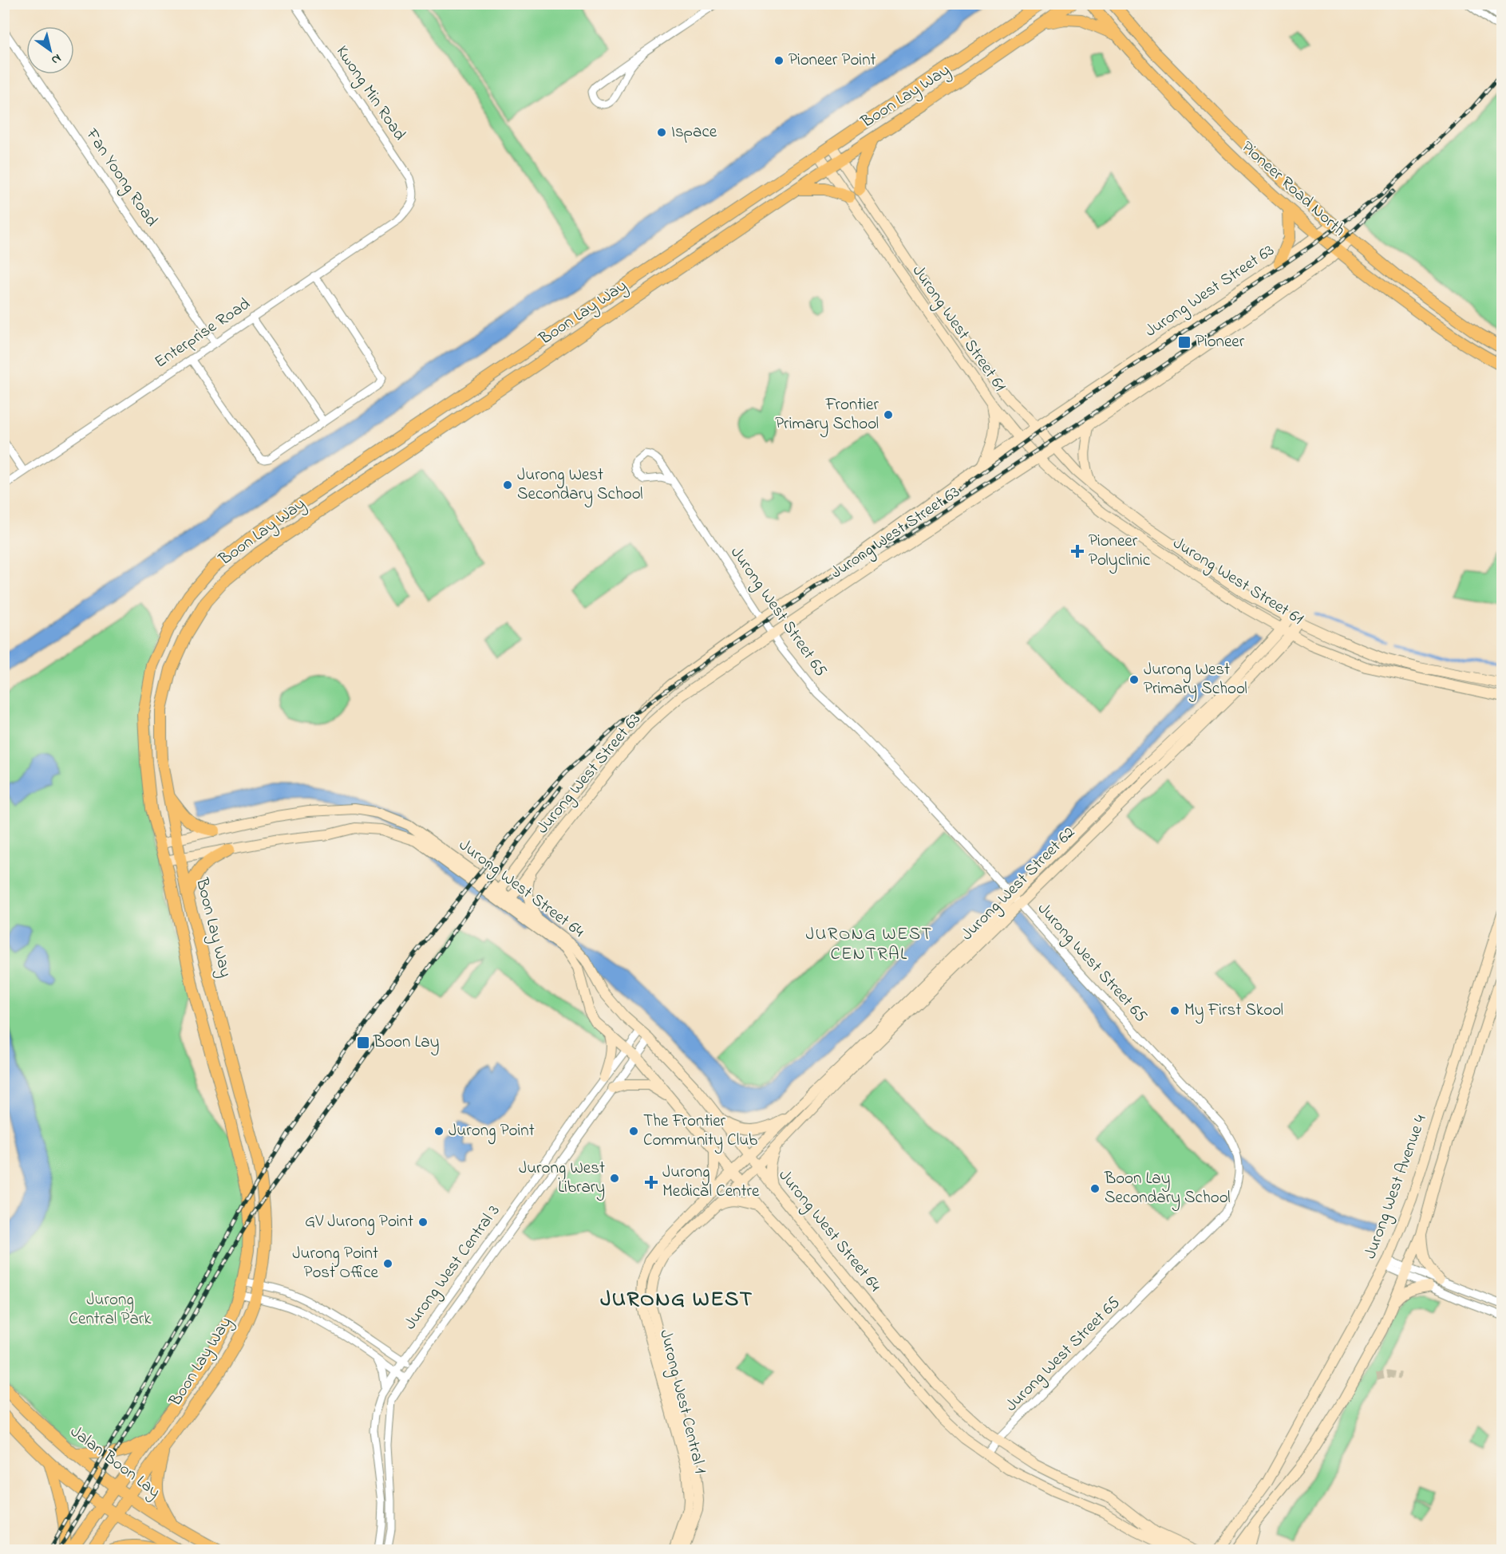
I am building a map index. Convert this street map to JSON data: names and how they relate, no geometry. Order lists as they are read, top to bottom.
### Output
{
  "streets": {
    "main road": ["Boon Lay Way", "Pioneer Road North", "Jalan Boon Lay"],
    "street": [
      "Kwong Min Road",
      "Fan Yoong Road",
      "Jurong West Street 63",
      "Jurong West Street 61",
      "Enterprise Road",
      "Jurong West Street 65",
      "Jurong West Street 62",
      "Jurong West Street 64",
      "Jurong West Avenue 4",
      "Jurong West Central 3",
      "Jurong West Central 1"
    ]
  },
  "crossings": [
    ["Kwong Min Road", "Enterprise Road"],
    ["Boon Lay Way", "Jurong West Street 61"],
    ["Boon Lay Way", "Jurong West Street 64"],
    ["Boon Lay Way", "Jalan Boon Lay"],
    ["Fan Yoong Road", "Enterprise Road"],
    ["Pioneer Road North", "Jurong West Street 63"],
    ["Jurong West Street 63", "Jurong West Street 61"],
    ["Jurong West Street 63", "Jurong West Street 65"],
    ["Jurong West Street 63", "Jurong West Street 64"],
    ["Jurong West Street 61", "Jurong West Street 62"],
    ["Jurong West Street 65", "Jurong West Street 62"],
    ["Jurong West Street 65", "Jurong West Street 64"],
    ["Jurong West Street 62", "Jurong West Street 64"],
    ["Jurong West Street 62", "Jurong West Central 1"],
    ["Jurong West Street 64", "Jurong West Central 3"],
    ["Jurong West Street 64", "Jurong West Central 1"]
  ],
  "districts": ["JURONG WEST CENTRAL", "JURONG WEST"],
  "parks": ["Jurong Central Park"],
  "places": {
    "other": [
      "Pioneer Point",
      "Ispace",
      "Frontier Primary School",
      "Jurong West Secondary School",
      "Jurong West Primary School",
      "My First Skool",
      "Jurong Point",
      "The Frontier Community Club",
      "Jurong West Library",
      "Boon Lay Secondary School",
      "GV Jurong Point",
      "Jurong Point Post Office"
    ],
    "transit": ["Pioneer", "Boon Lay"],
    "health": ["Pioneer Polyclinic", "Jurong Medical Centre"]
  },
  "north": "bottom right"
}
